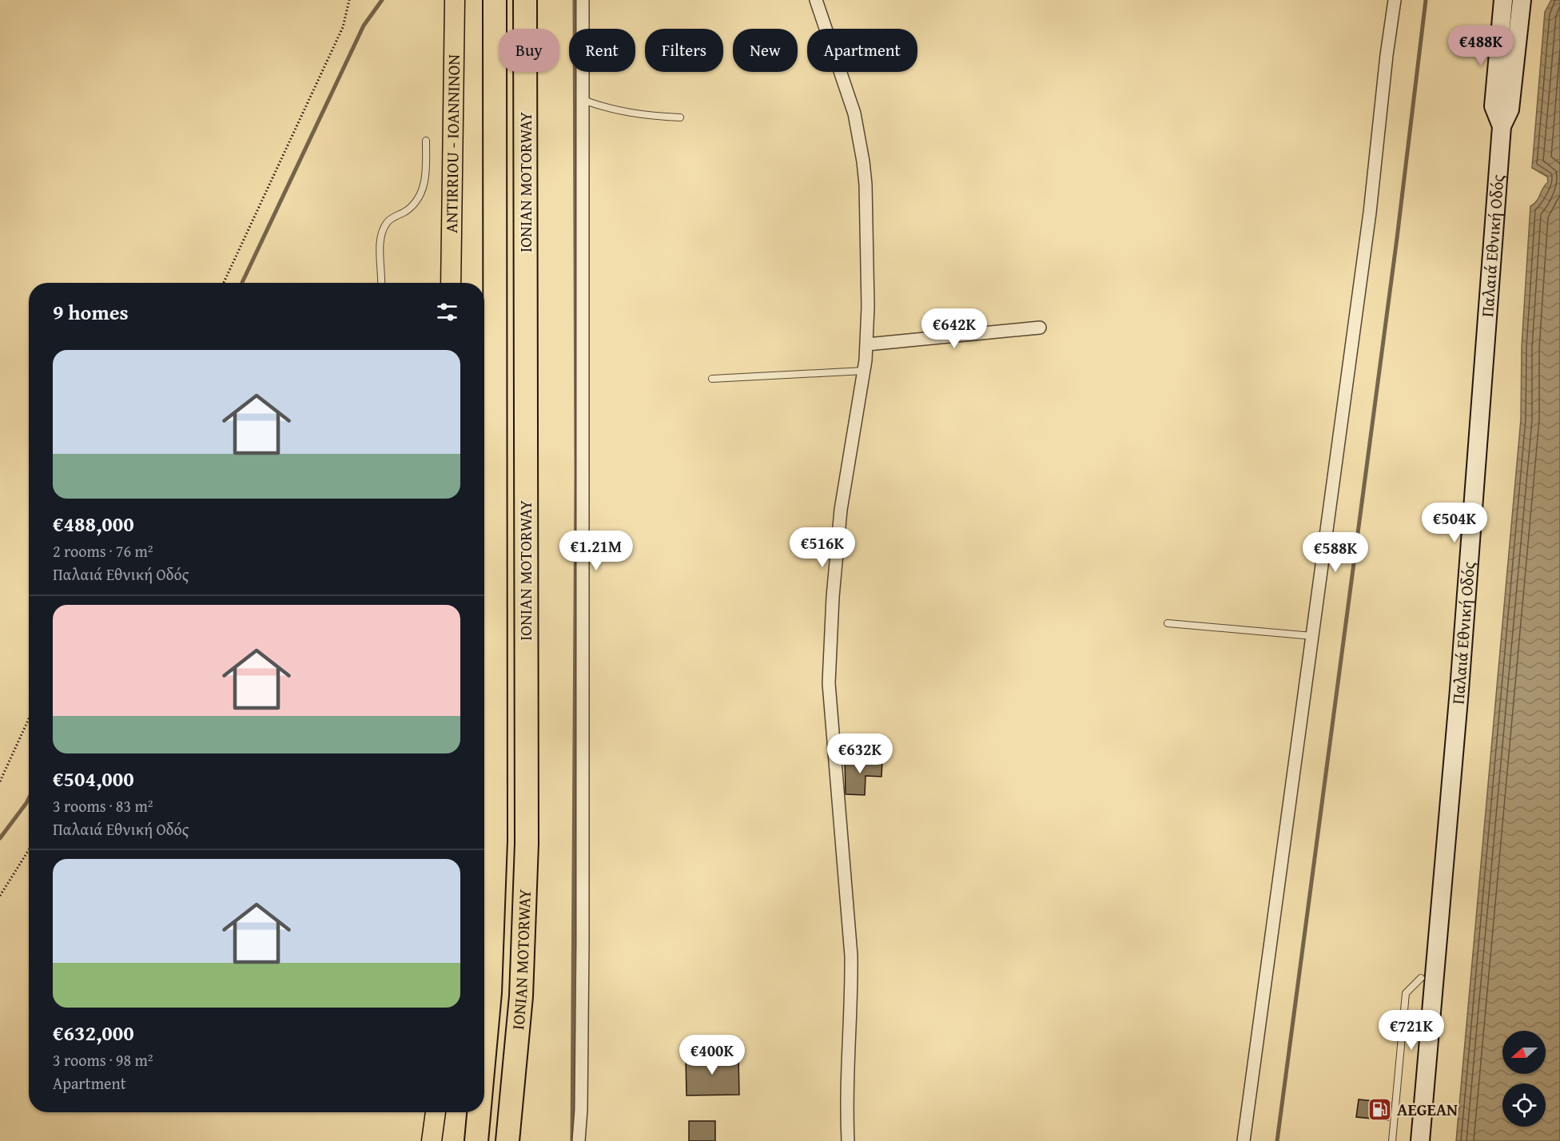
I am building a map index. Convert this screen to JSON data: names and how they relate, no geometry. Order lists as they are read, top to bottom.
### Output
{
  "streets": {
    "highway": ["IONIAN MOTORWAY"],
    "main road": ["ANTIRRIOU - IOANNINON", "Παλαιά Εθνική Οδός"]
  },
  "places": {
    "fuel station": ["AEGEAN"]
  },
  "north": "left",
  "page": {
    "price": [
      "€488K",
      "€642K",
      "€504K",
      "€516K",
      "€1.21M",
      "€588K",
      "€632K",
      "€721K",
      "€400K"
    ],
    "chip": [
      "Buy",
      "Rent",
      "Filters",
      "New",
      "Apartment"
    ],
    "heading": "9 homes",
    "list": [
      {
        "name": "€488,000",
        "note": "2 rooms · 76 m² · Παλαιά Εθνική Οδός"
      },
      {
        "name": "€504,000",
        "note": "3 rooms · 83 m² · Παλαιά Εθνική Οδός"
      },
      {
        "name": "€632,000",
        "note": "3 rooms · 98 m² · Apartment"
      }
    ]
  }
}
